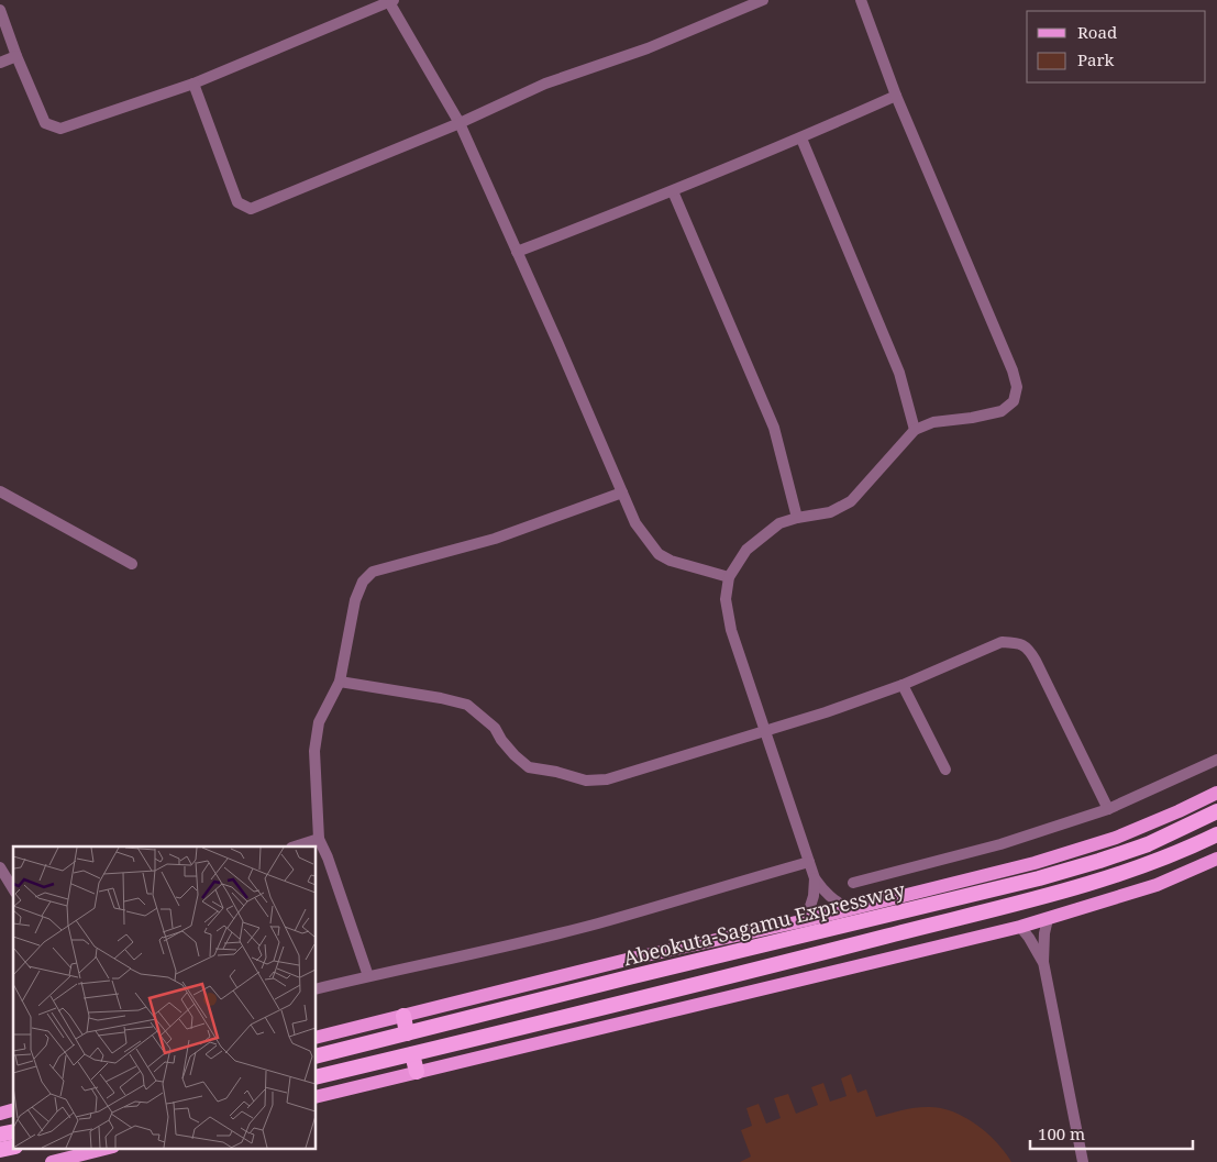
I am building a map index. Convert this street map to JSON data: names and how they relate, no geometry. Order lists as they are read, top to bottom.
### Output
{
  "streets": {
    "highway": ["Abeokuta-Sagamu Expressway"]
  },
  "legend": ["Road", "Park"],
  "scale_bar": "100 m"
}
